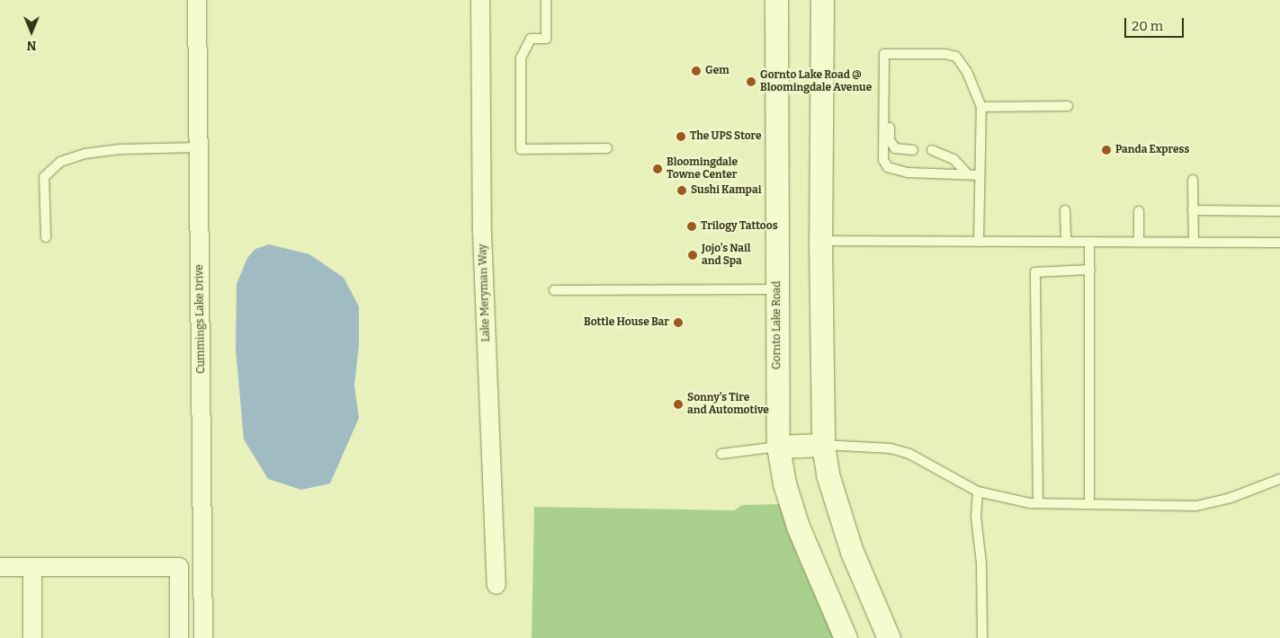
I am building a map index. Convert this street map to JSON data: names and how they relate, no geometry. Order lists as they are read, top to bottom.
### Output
{
  "streets": {
    "street": ["Lake Meryman Way", "Cummings Lake Drive", "Gornto Lake Road"]
  },
  "places": [
    "Gem",
    "Gornto Lake Road @ Bloomingdale Avenue",
    "The UPS Store",
    "Panda Express",
    "Bloomingdale Towne Center",
    "Sushi Kampai",
    "Trilogy Tattoos",
    "Jojo's Nail and Spa",
    "Bottle House Bar",
    "Sonny's Tire and Automotive"
  ],
  "scale_bar": "20 m",
  "north": "bottom"
}
